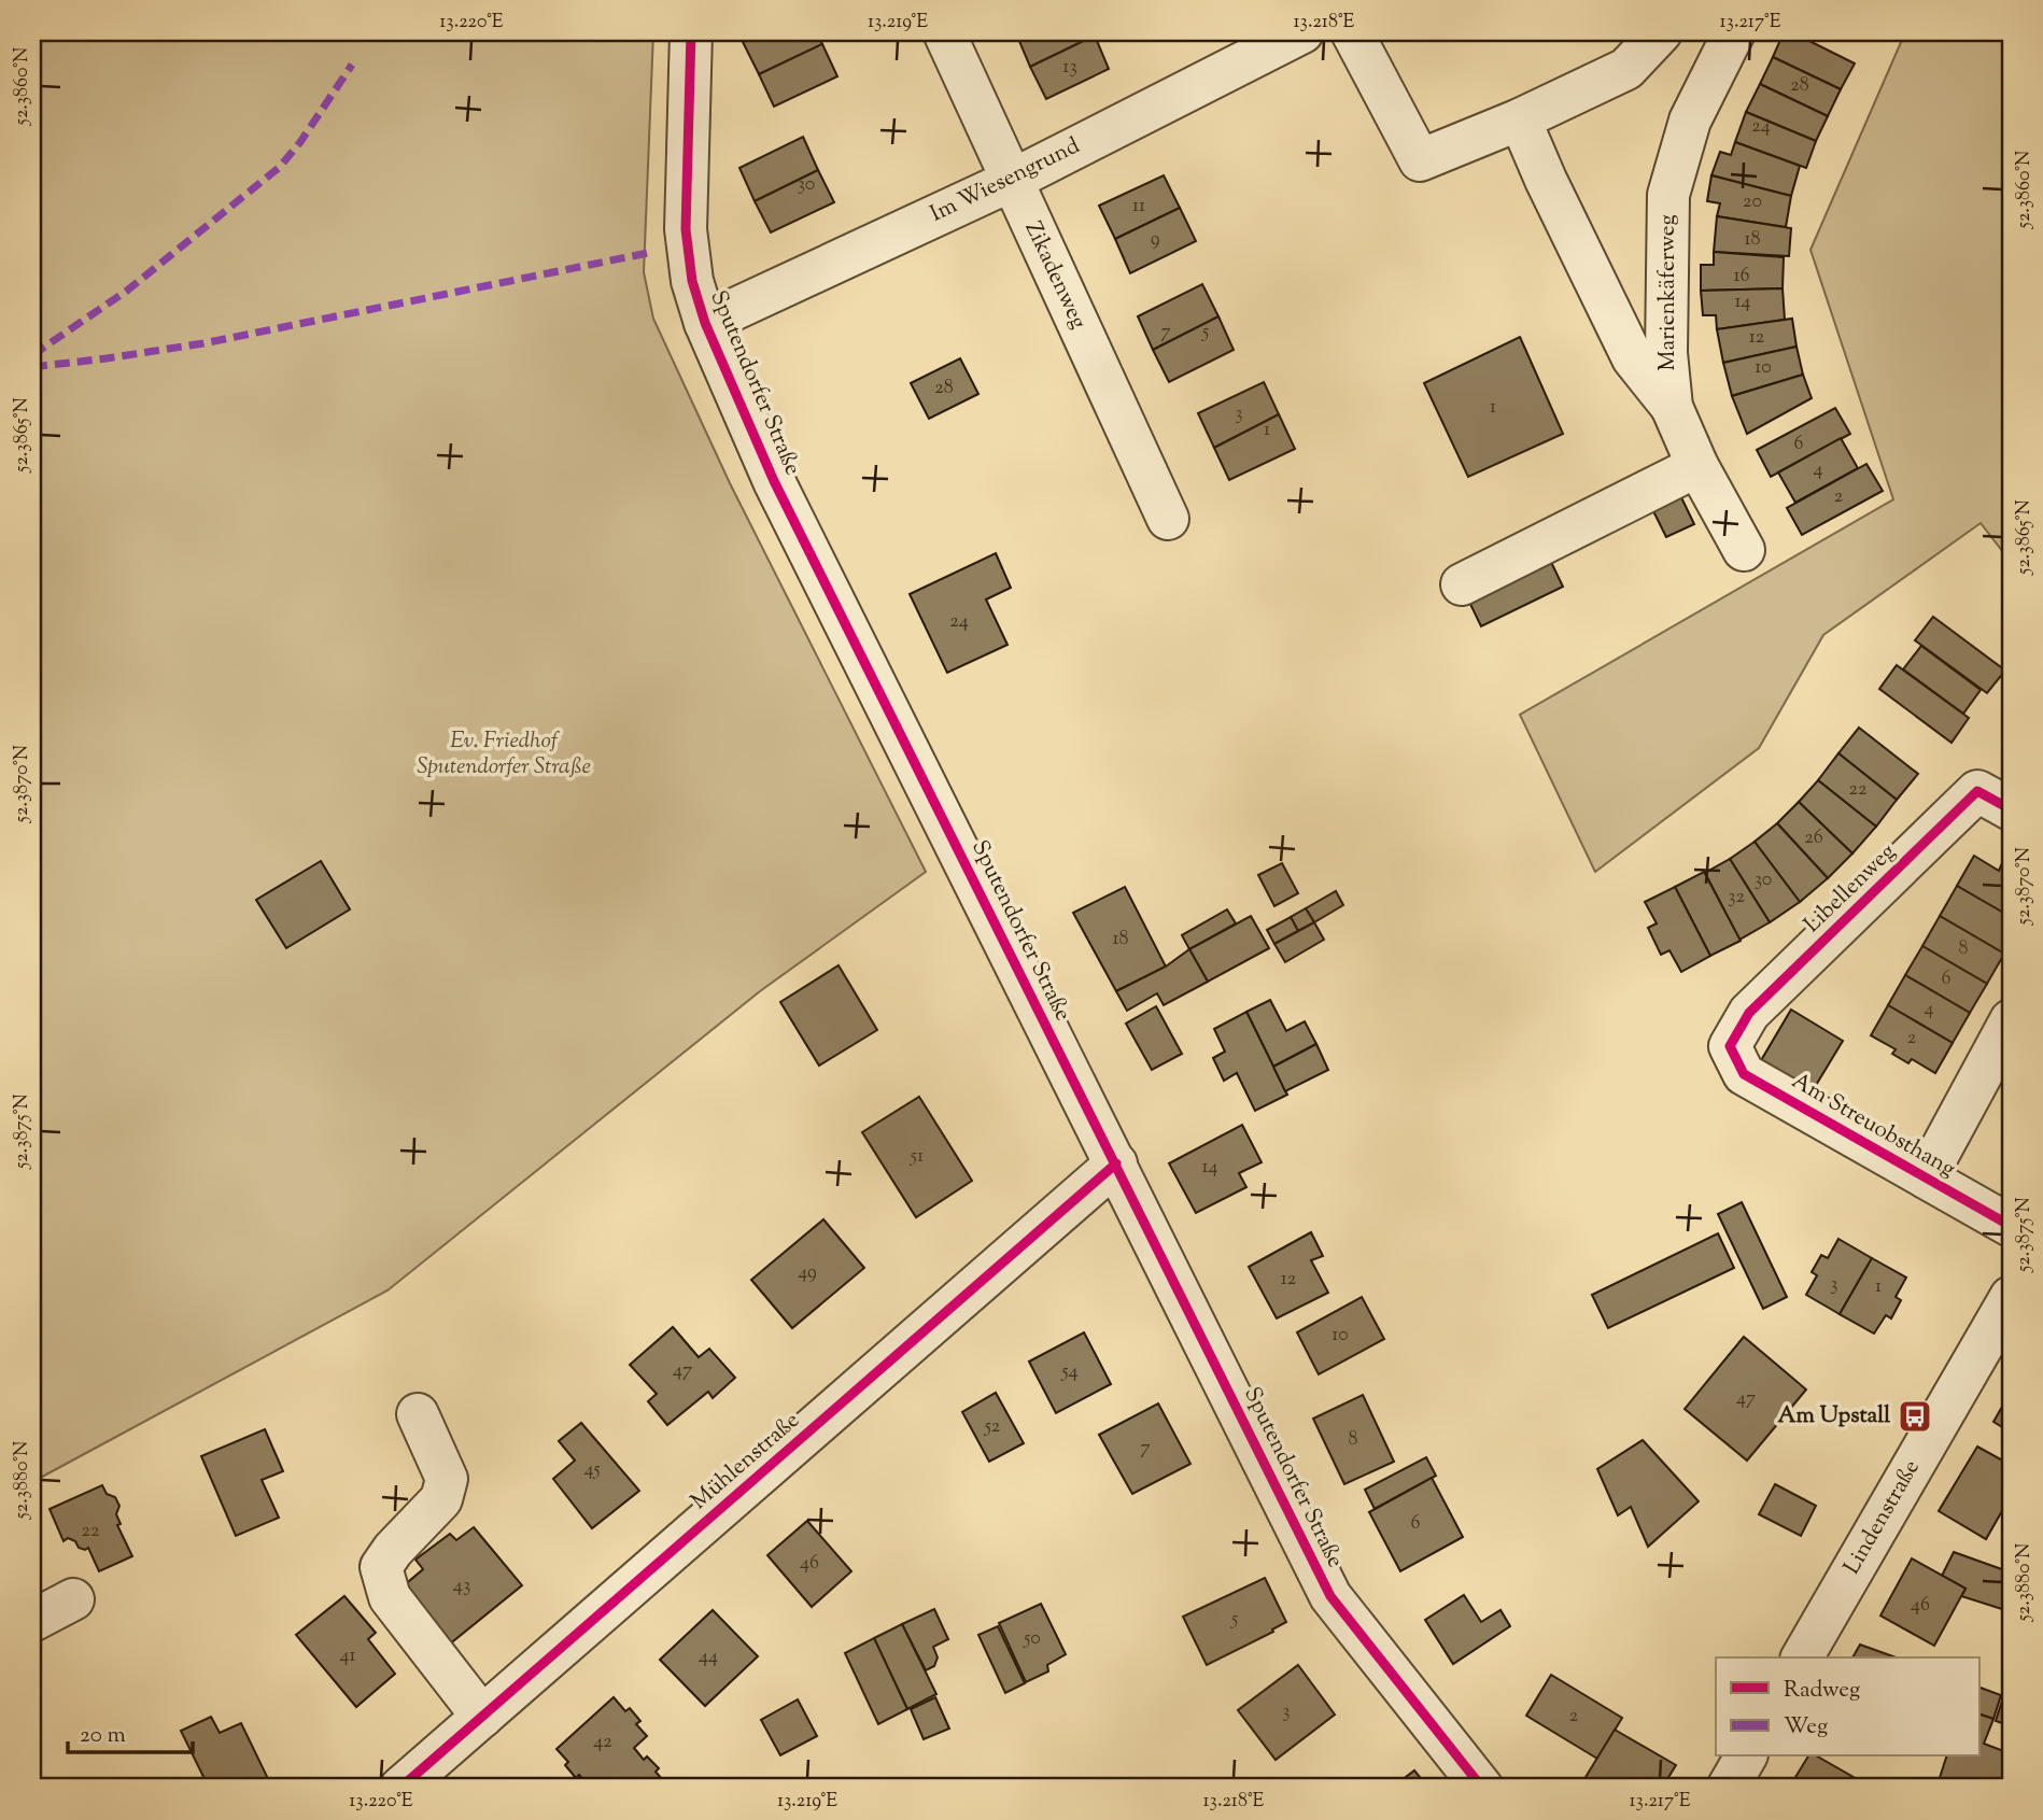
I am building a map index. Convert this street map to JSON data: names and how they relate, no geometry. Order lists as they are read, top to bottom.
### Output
{
  "streets": {
    "street": [
      "Im Wiesengrund",
      "Zikadenweg",
      "Marienkäferweg",
      "Sputendorfer Straße",
      "Libellenweg",
      "Am Streuobsthang",
      "Mühlenstraße",
      "Lindenstraße"
    ]
  },
  "crossings": [
    ["Im Wiesengrund", "Zikadenweg"],
    ["Im Wiesengrund", "Sputendorfer Straße"],
    ["Sputendorfer Straße", "Mühlenstraße"],
    ["Libellenweg", "Am Streuobsthang"]
  ],
  "parks": ["Ev. Friedhof Sputendorfer Straße"],
  "places": {
    "bus stop": ["Am Upstall"]
  },
  "house_numbers": [
    "13",
    "28",
    "24",
    "30",
    "20",
    "11",
    "9",
    "18",
    "16",
    "14",
    "7",
    "5",
    "12",
    "10",
    "28",
    "1",
    "3",
    "1",
    "6",
    "4",
    "2",
    "24",
    "22",
    "26",
    "30",
    "32",
    "18",
    "8",
    "6",
    "4",
    "2",
    "51",
    "14",
    "49",
    "12",
    "3",
    "1",
    "10",
    "47",
    "54",
    "47",
    "52",
    "8",
    "7",
    "45",
    "6",
    "22",
    "46",
    "43",
    "46",
    "5",
    "50",
    "41",
    "44",
    "3",
    "2",
    "42"
  ],
  "legend": ["Radweg", "Weg"],
  "scale_bar": "20 m",
  "coordinates": [
    "13.220°E",
    "13.219°E",
    "13.218°E",
    "13.217°E",
    "52.3860°N",
    "52.3865°N",
    "52.3870°N",
    "52.3875°N",
    "52.3880°N"
  ]
}
